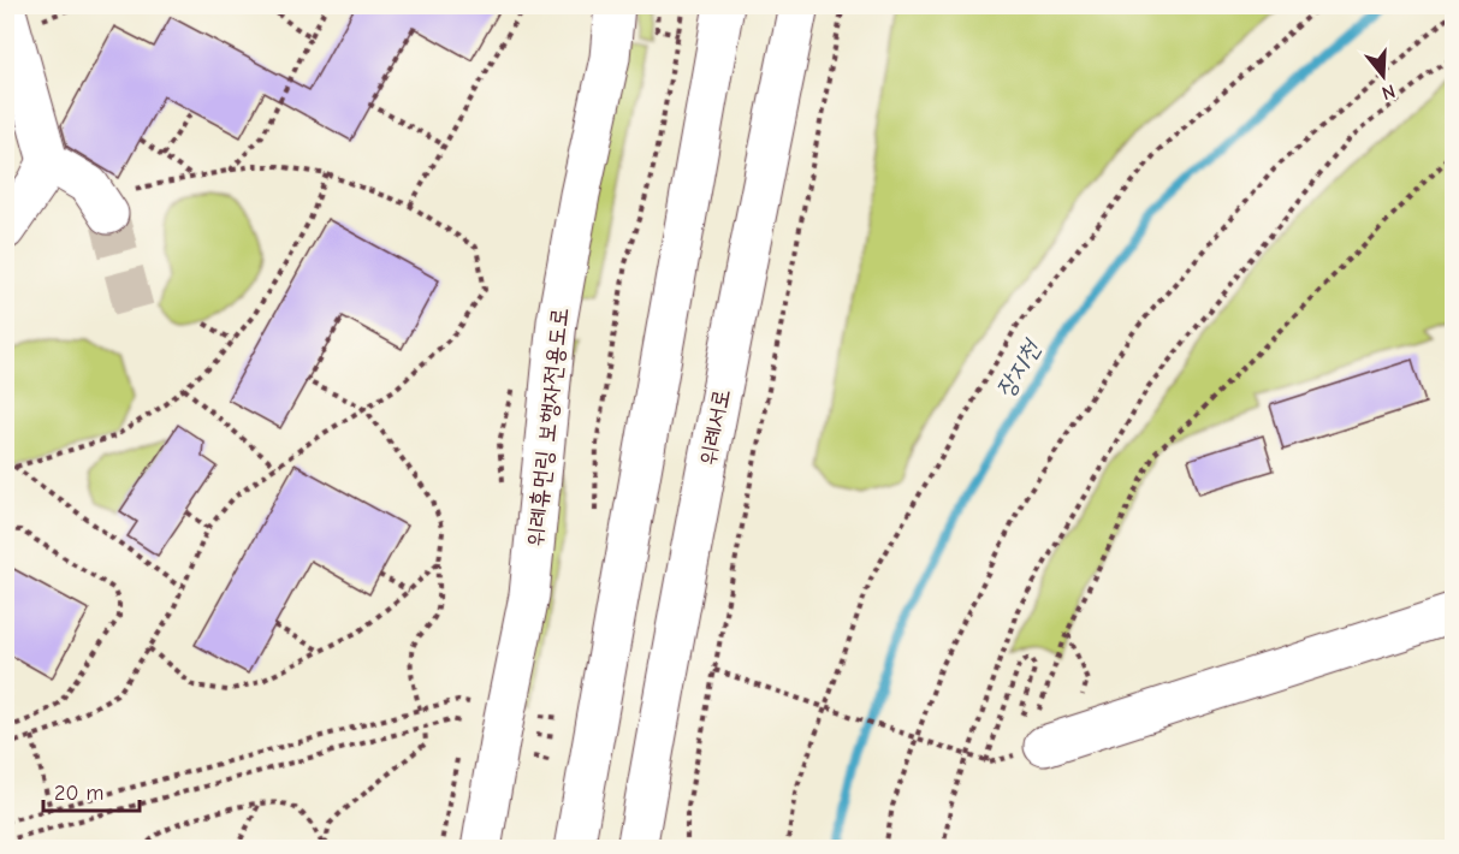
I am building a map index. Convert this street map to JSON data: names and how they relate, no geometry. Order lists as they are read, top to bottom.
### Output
{
  "streets": {
    "main road": ["위례휴먼링 보행자전용도로", "위례서로"]
  },
  "water": ["장지천"],
  "scale_bar": "20 m",
  "north": "bottom"
}
